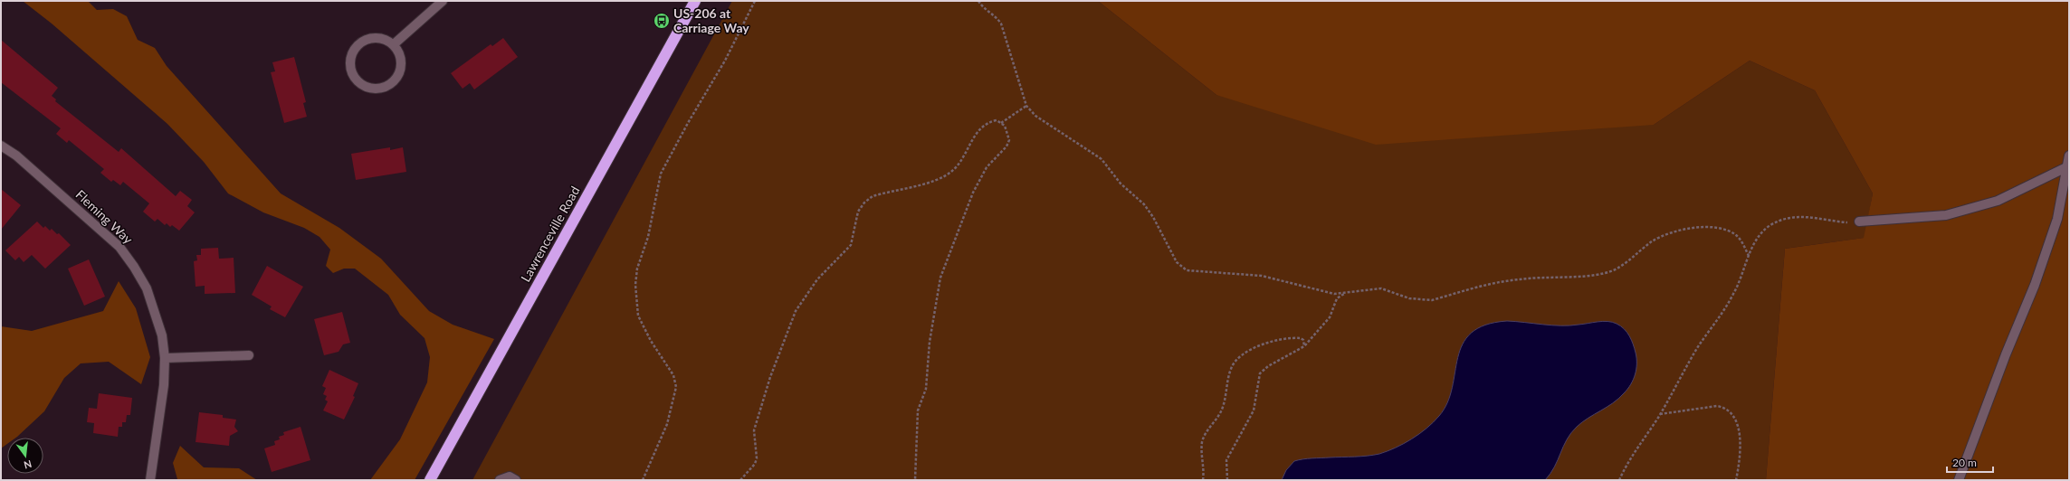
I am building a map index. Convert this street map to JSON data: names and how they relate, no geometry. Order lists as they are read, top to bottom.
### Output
{
  "streets": {
    "highway": ["Lawrenceville Road"],
    "street": ["Fleming Way"]
  },
  "places": {
    "bus stop": ["US-206 at Carriage Way"]
  },
  "scale_bar": "20 m",
  "north": "bottom"
}
